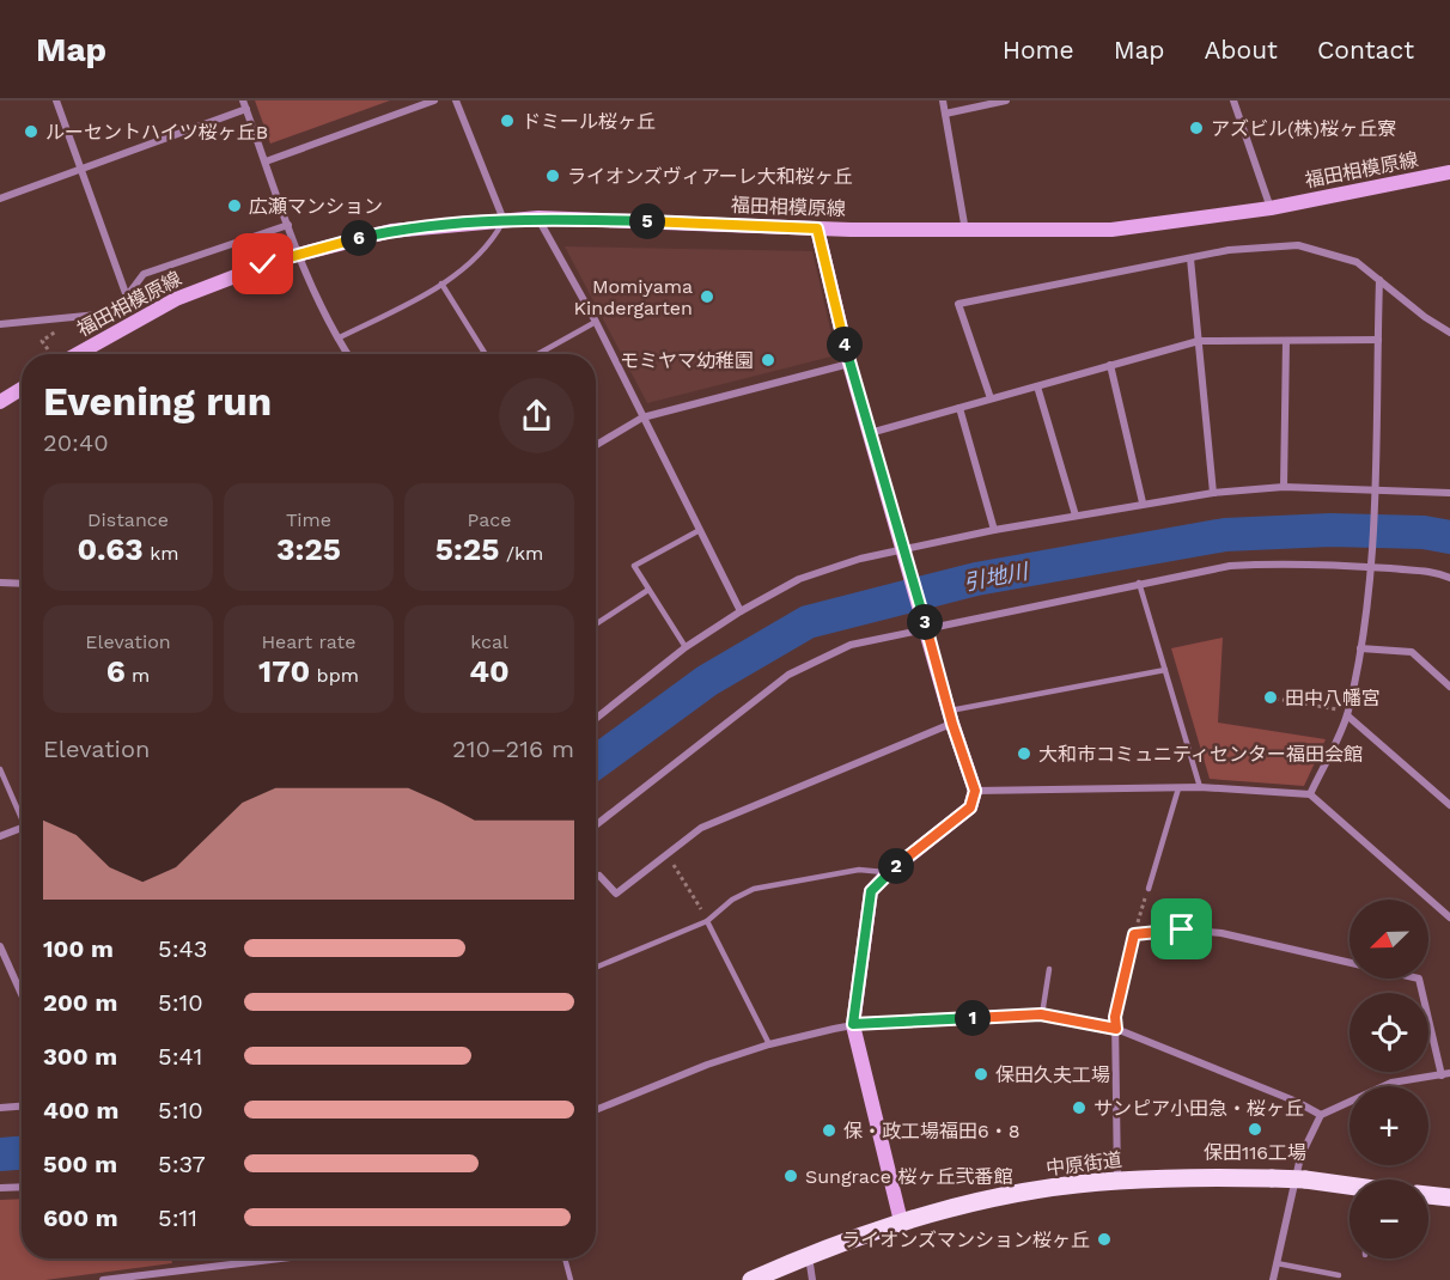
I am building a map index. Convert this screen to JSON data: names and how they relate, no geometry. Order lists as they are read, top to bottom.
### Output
{
  "streets": {
    "main road": ["中原街道"],
    "street": ["福田相模原線"]
  },
  "water": ["引地川"],
  "places": [
    "ドミール桜ヶ丘",
    "アズビル(株)桜ヶ丘寮",
    "ルーセントハイツ桜ヶ丘B",
    "ライオンズヴィアーレ大和桜ヶ丘",
    "広瀬マンション",
    "Momiyama Kindergarten",
    "モミヤマ幼稚園",
    "田中八幡宮",
    "大和市コミュニティセンター福田会館",
    "保田久夫工場",
    "サンピア小田急・桜ヶ丘",
    "保田116工場",
    "保・政工場福田6・8",
    "Sungrace 桜ヶ丘弐番館",
    "ライオンズマンション桜ヶ丘"
  ],
  "north": "bottom left",
  "page": {
    "header": "Map",
    "nav": [
      "Home",
      "Map",
      "About",
      "Contact"
    ],
    "pins": [
      "5",
      "6",
      "4",
      "3",
      "2",
      "1"
    ],
    "heading": ["Evening run", "20:40"],
    "stats": [
      ["Distance", "0.63 km"],
      ["Time", "3:25"],
      ["Pace", "5:25 /km"],
      ["Elevation", "6 m"],
      ["Heart rate", "170 bpm"],
      ["kcal", "40"]
    ],
    "chart": ["Elevation", "210–216 m"],
    "map_buttons": ["+", "−"],
    "list": [
      {
        "name": "100 m",
        "note": "5:43"
      },
      {
        "name": "200 m",
        "note": "5:10"
      },
      {
        "name": "300 m",
        "note": "5:41"
      },
      {
        "name": "400 m",
        "note": "5:10"
      },
      {
        "name": "500 m",
        "note": "5:37"
      },
      {
        "name": "600 m",
        "note": "5:11"
      }
    ]
  }
}
